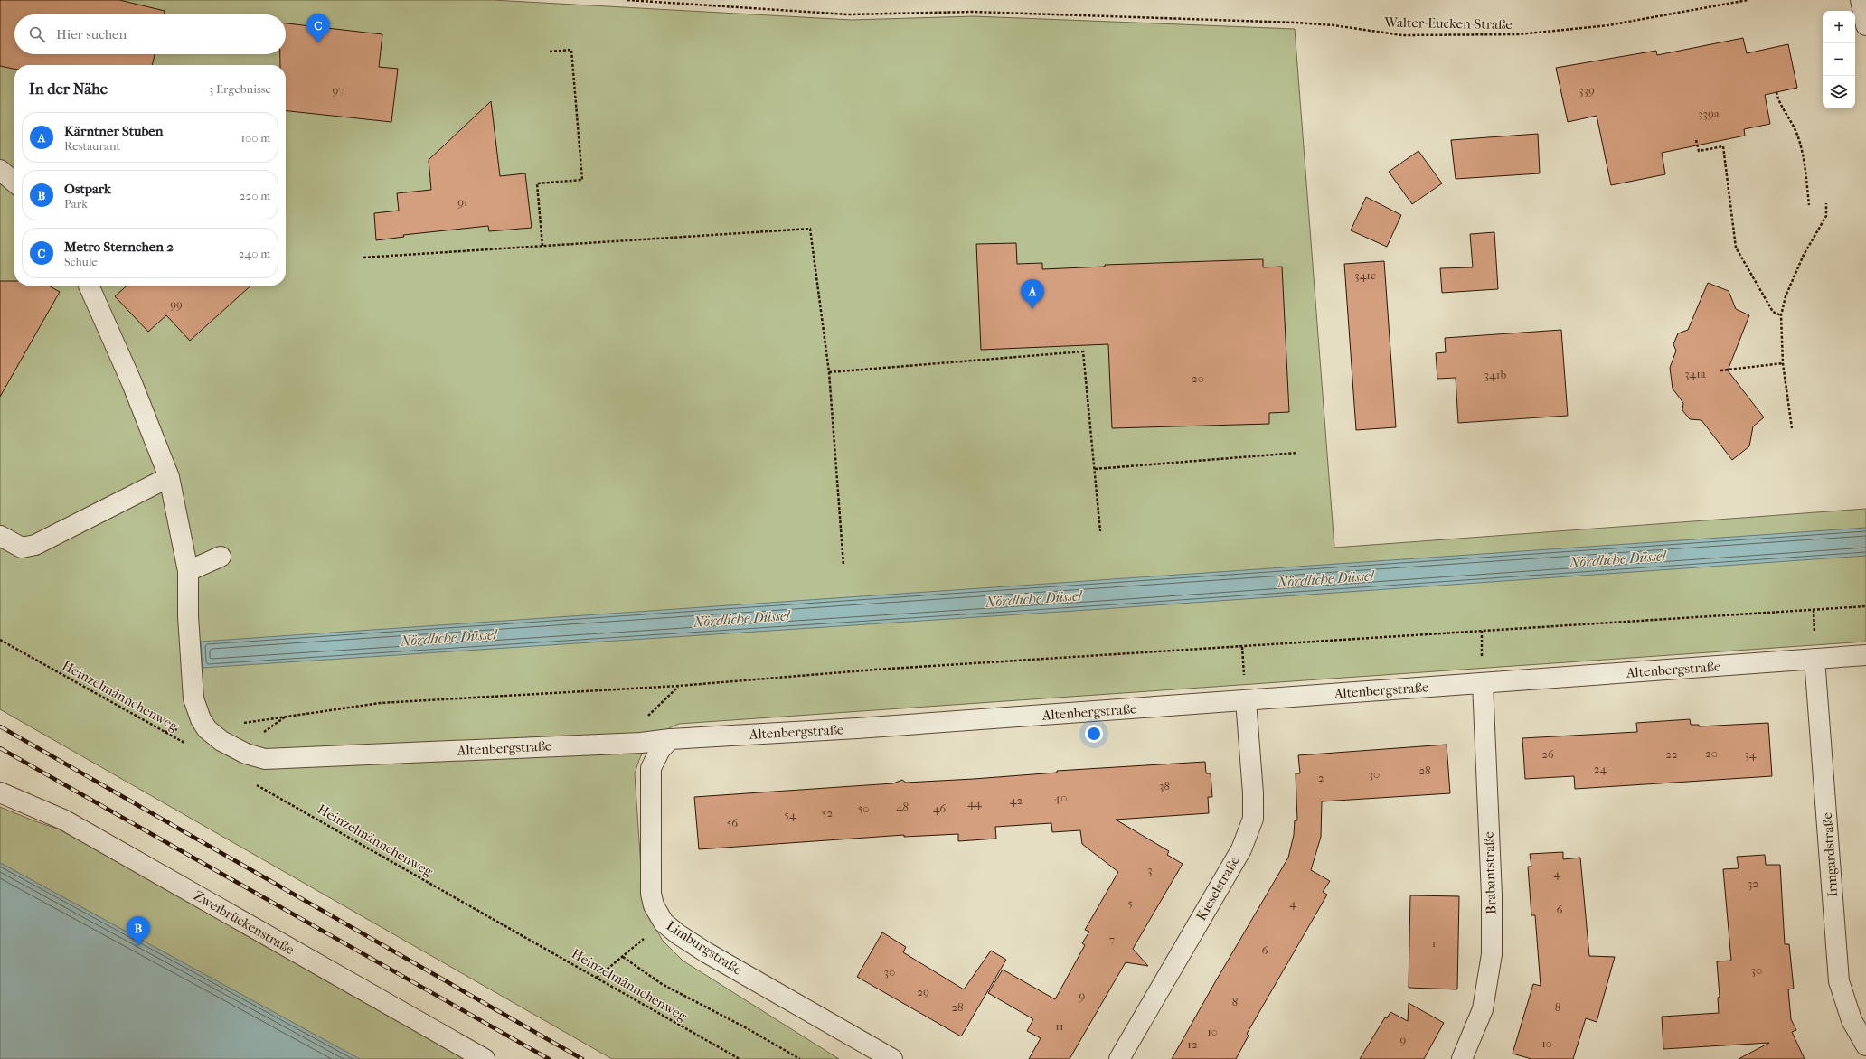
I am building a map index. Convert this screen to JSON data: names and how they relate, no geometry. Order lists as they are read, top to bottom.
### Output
{
  "streets": {
    "street": [
      "Altenbergstraße",
      "Irmgardstraße",
      "Brabantstraße",
      "Kieselstraße",
      "Zweibrückenstraße",
      "Limburgstraße"
    ],
    "path": ["Walter-Eucken-Straße", "Heinzelmännchenweg"]
  },
  "crossings": [
    ["Altenbergstraße", "Irmgardstraße"],
    ["Altenbergstraße", "Brabantstraße"],
    ["Altenbergstraße", "Kieselstraße"],
    ["Altenbergstraße", "Limburgstraße"]
  ],
  "water": ["Nördliche Düssel"],
  "house_numbers": [
    "97",
    "339",
    "339a",
    "91",
    "341c",
    "99",
    "341a",
    "341b",
    "20",
    "20",
    "26",
    "22",
    "34",
    "24",
    "28",
    "30",
    "2",
    "38",
    "40",
    "42",
    "44",
    "48",
    "50",
    "46",
    "52",
    "54",
    "56",
    "3",
    "4",
    "32",
    "5",
    "4",
    "6",
    "7",
    "1",
    "6",
    "30",
    "30",
    "29",
    "9",
    "8",
    "28",
    "8",
    "11",
    "10",
    "9",
    "10",
    "12"
  ],
  "page": {
    "map_buttons": ["+", "−"],
    "pins": ["C", "A", "B"],
    "search": "Hier suchen",
    "heading": ["In der Nähe", "3 Ergebnisse"],
    "list": [
      {
        "mark": "A",
        "name": "Kärntner Stuben",
        "note": "Restaurant",
        "value": "100 m"
      },
      {
        "mark": "B",
        "name": "Ostpark",
        "note": "Park",
        "value": "220 m"
      },
      {
        "mark": "C",
        "name": "Metro Sternchen 2",
        "note": "Schule",
        "value": "240 m"
      }
    ]
  }
}
